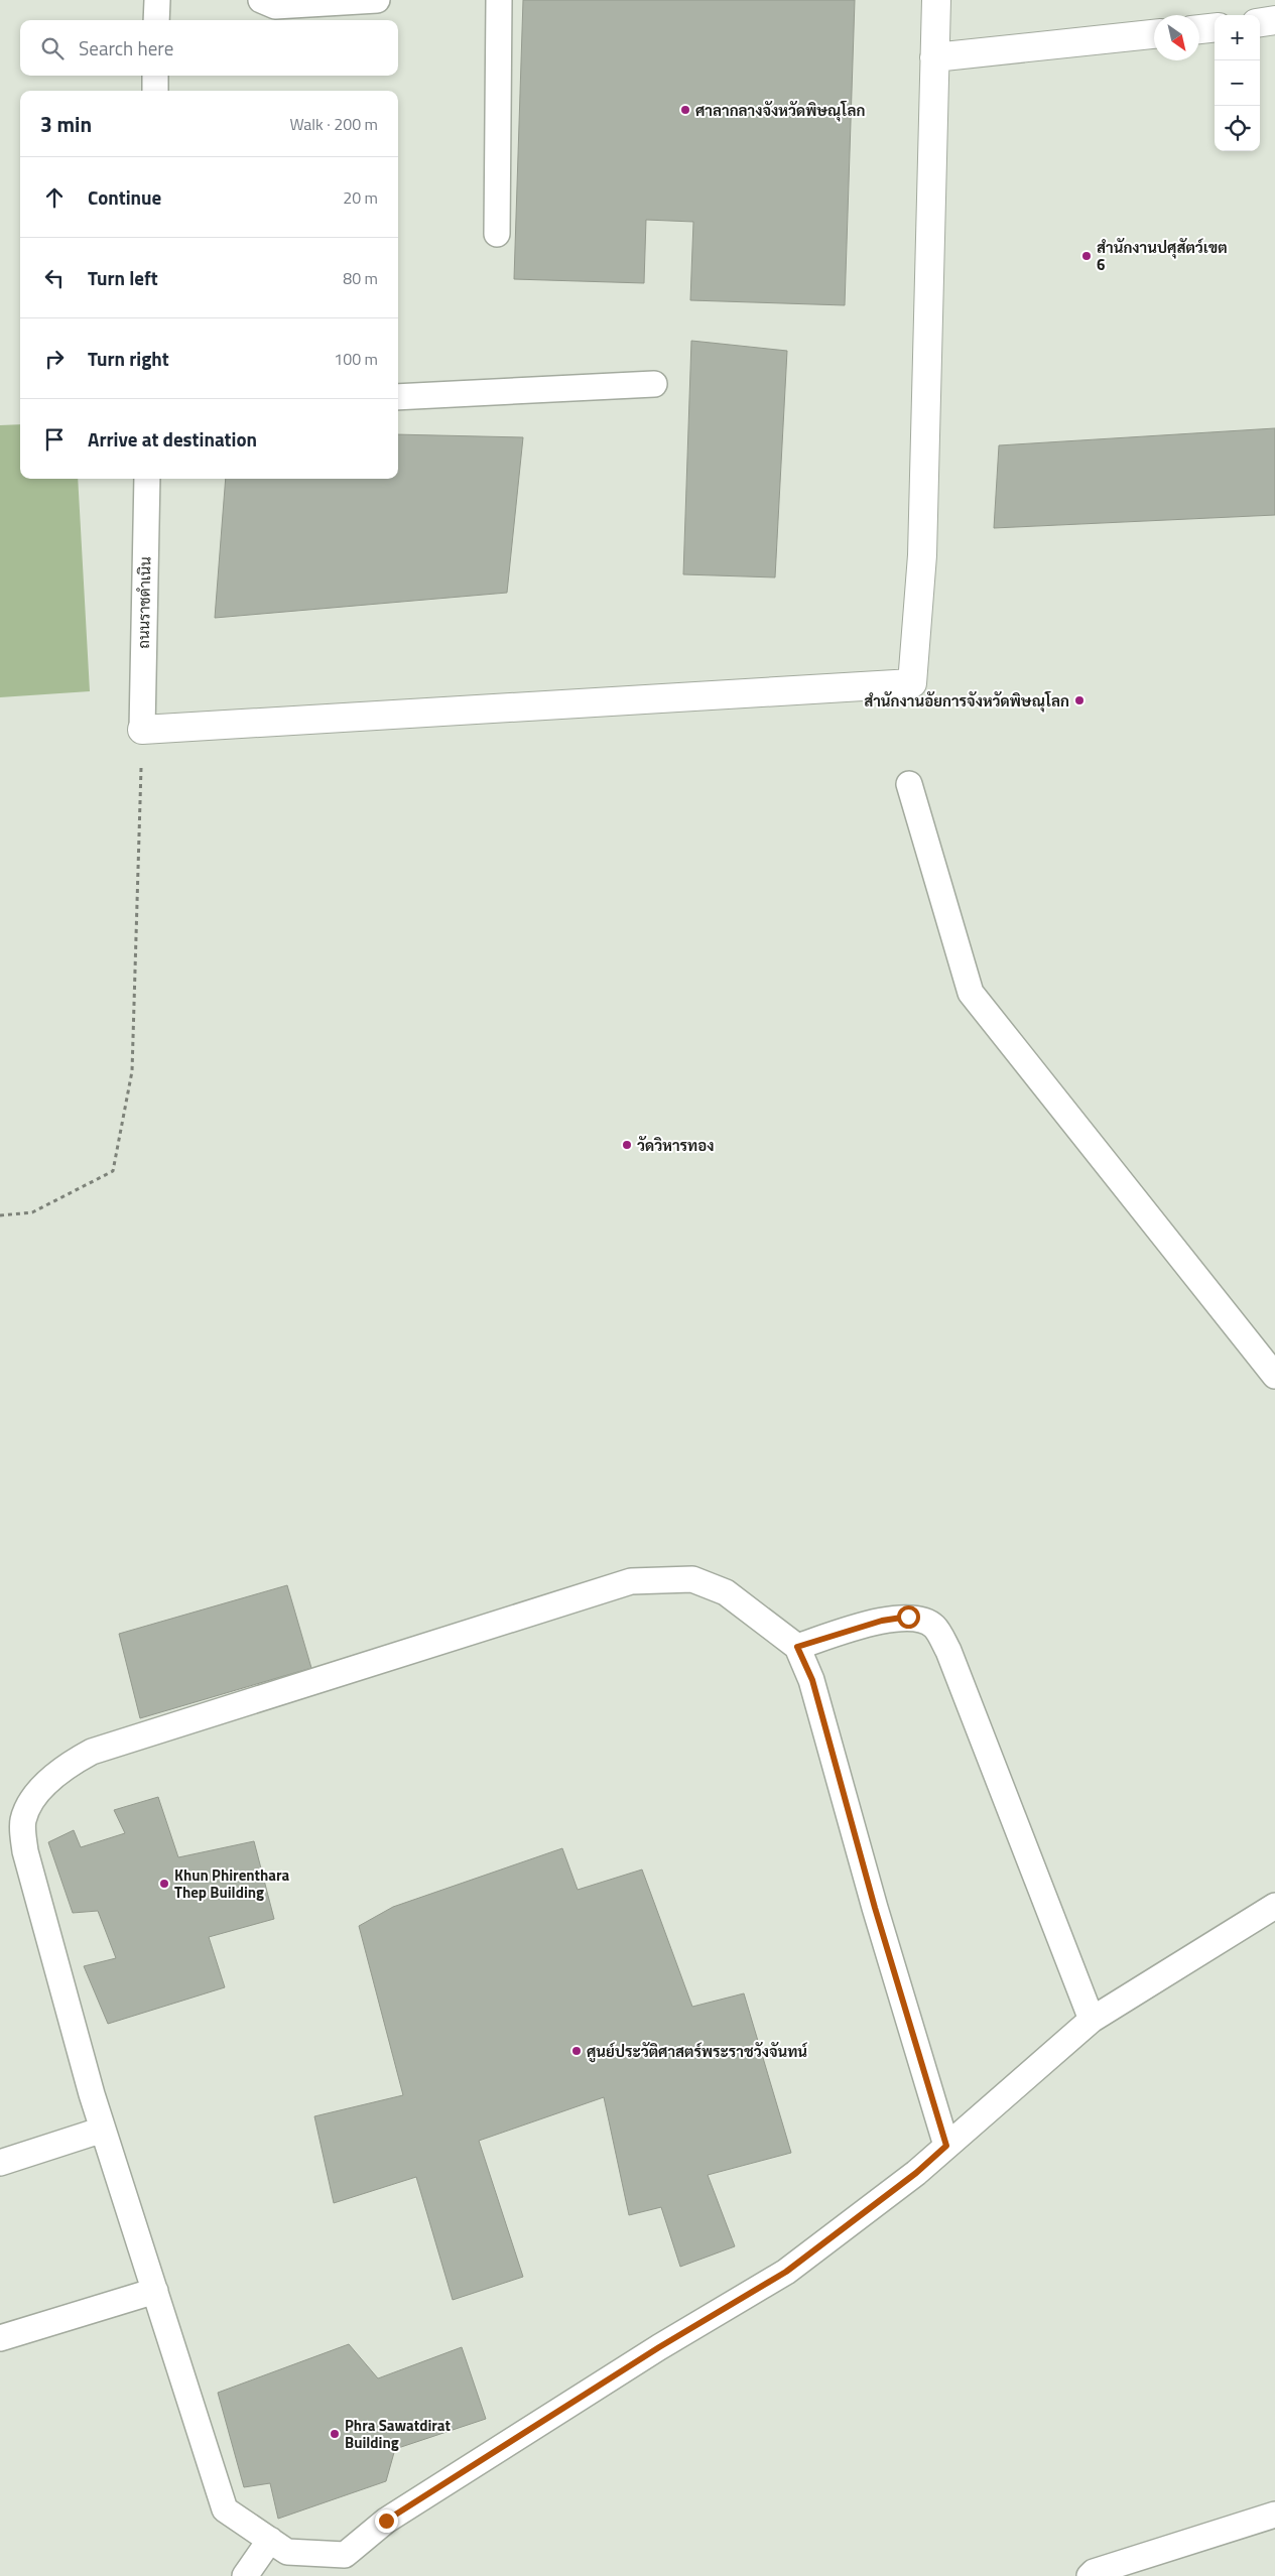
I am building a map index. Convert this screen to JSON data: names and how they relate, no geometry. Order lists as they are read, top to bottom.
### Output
{
  "streets": {
    "lane": ["ถนนราชดำเนิน"]
  },
  "places": [
    "ศาลากลางจังหวัดพิษณุโลก",
    "สำนักงานปศุสัตว์เขต 6",
    "สำนักงานอัยการจังหวัดพิษณุโลก",
    "วัดวิหารทอง",
    "Khun Phirenthara Thep Building",
    "ศูนย์ประวัติศาสตร์พระราชวังจันทน์",
    "Phra Sawatdirat Building"
  ],
  "north": "bottom right",
  "page": {
    "map_buttons": ["+", "−"],
    "search": "Search here",
    "heading": ["3 min", "Walk · 200 m"],
    "list": [
      ["Continue", "20 m"],
      ["Turn left", "80 m"],
      ["Turn right", "100 m"],
      "Arrive at destination"
    ]
  }
}
